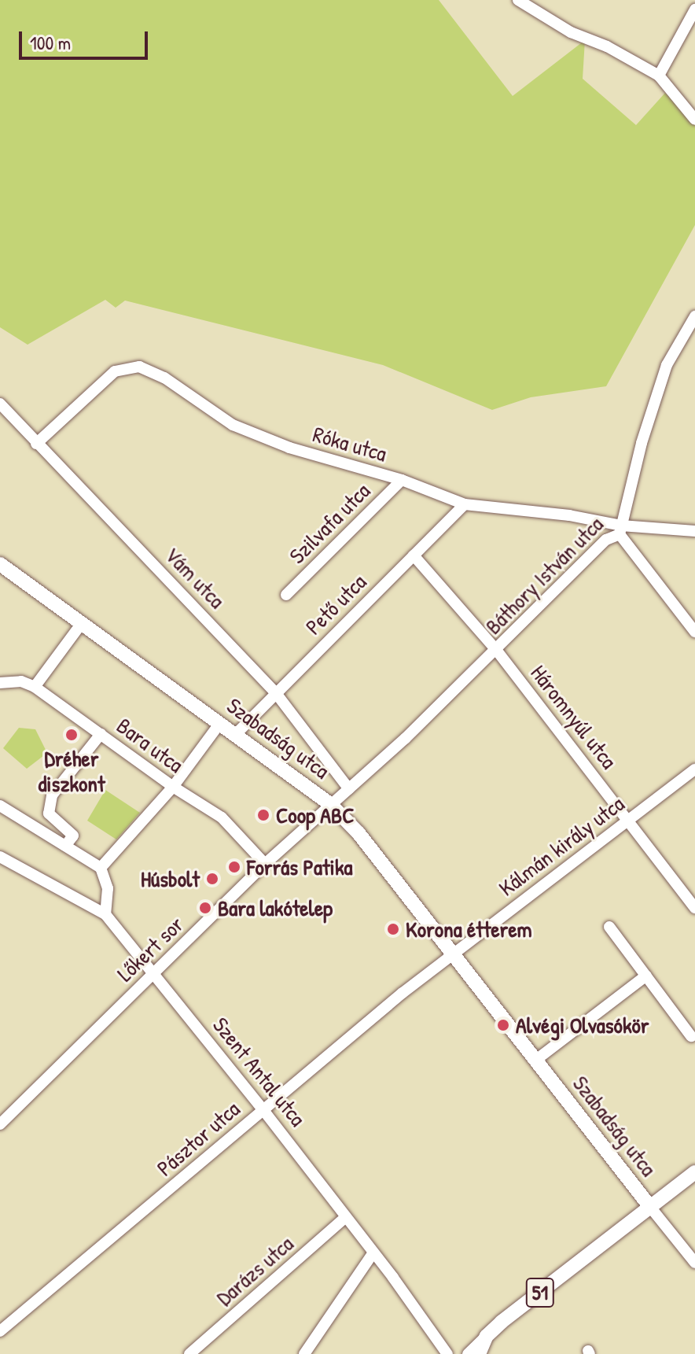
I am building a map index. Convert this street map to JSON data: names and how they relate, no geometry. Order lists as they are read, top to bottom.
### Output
{
  "streets": {
    "main road": ["Szabadság utca", "51"],
    "street": [
      "Róka utca",
      "Szilvafa utca",
      "Báthory István utca",
      "Vám utca",
      "Pető utca",
      "Háromnyúl utca",
      "Bara utca",
      "Kálmán király utca",
      "Lőkert sor",
      "Szent Antal utca",
      "Pásztor utca",
      "Darázs utca"
    ]
  },
  "crossings": [
    ["Róka utca", "Szilvafa utca"],
    ["Róka utca", "Báthory István utca"],
    ["Róka utca", "Vám utca"],
    ["Róka utca", "Pető utca"],
    ["Báthory István utca", "Vám utca"],
    ["Báthory István utca", "Háromnyúl utca"],
    ["Báthory István utca", "Szabadság utca"],
    ["Báthory István utca", "Lőkert sor"],
    ["Vám utca", "Pető utca"],
    ["Pető utca", "Háromnyúl utca"],
    ["Pető utca", "Szabadság utca"],
    ["Háromnyúl utca", "Kálmán király utca"],
    ["Szabadság utca", "Kálmán király utca"],
    ["Szabadság utca", "Lőkert sor"],
    ["Szabadság utca", "Pásztor utca"],
    ["Szabadság utca", "51"],
    ["Bara utca", "Lőkert sor"],
    ["Kálmán király utca", "Pásztor utca"],
    ["Lőkert sor", "Szent Antal utca"],
    ["Szent Antal utca", "Pásztor utca"],
    ["Szent Antal utca", "Darázs utca"]
  ],
  "places": [
    "Dréher diszkont",
    "Coop ABC",
    "Forrás Patika",
    "Húsbolt",
    "Bara lakótelep",
    "Korona étterem",
    "Alvégi Olvasókör"
  ],
  "scale_bar": "100 m"
}
